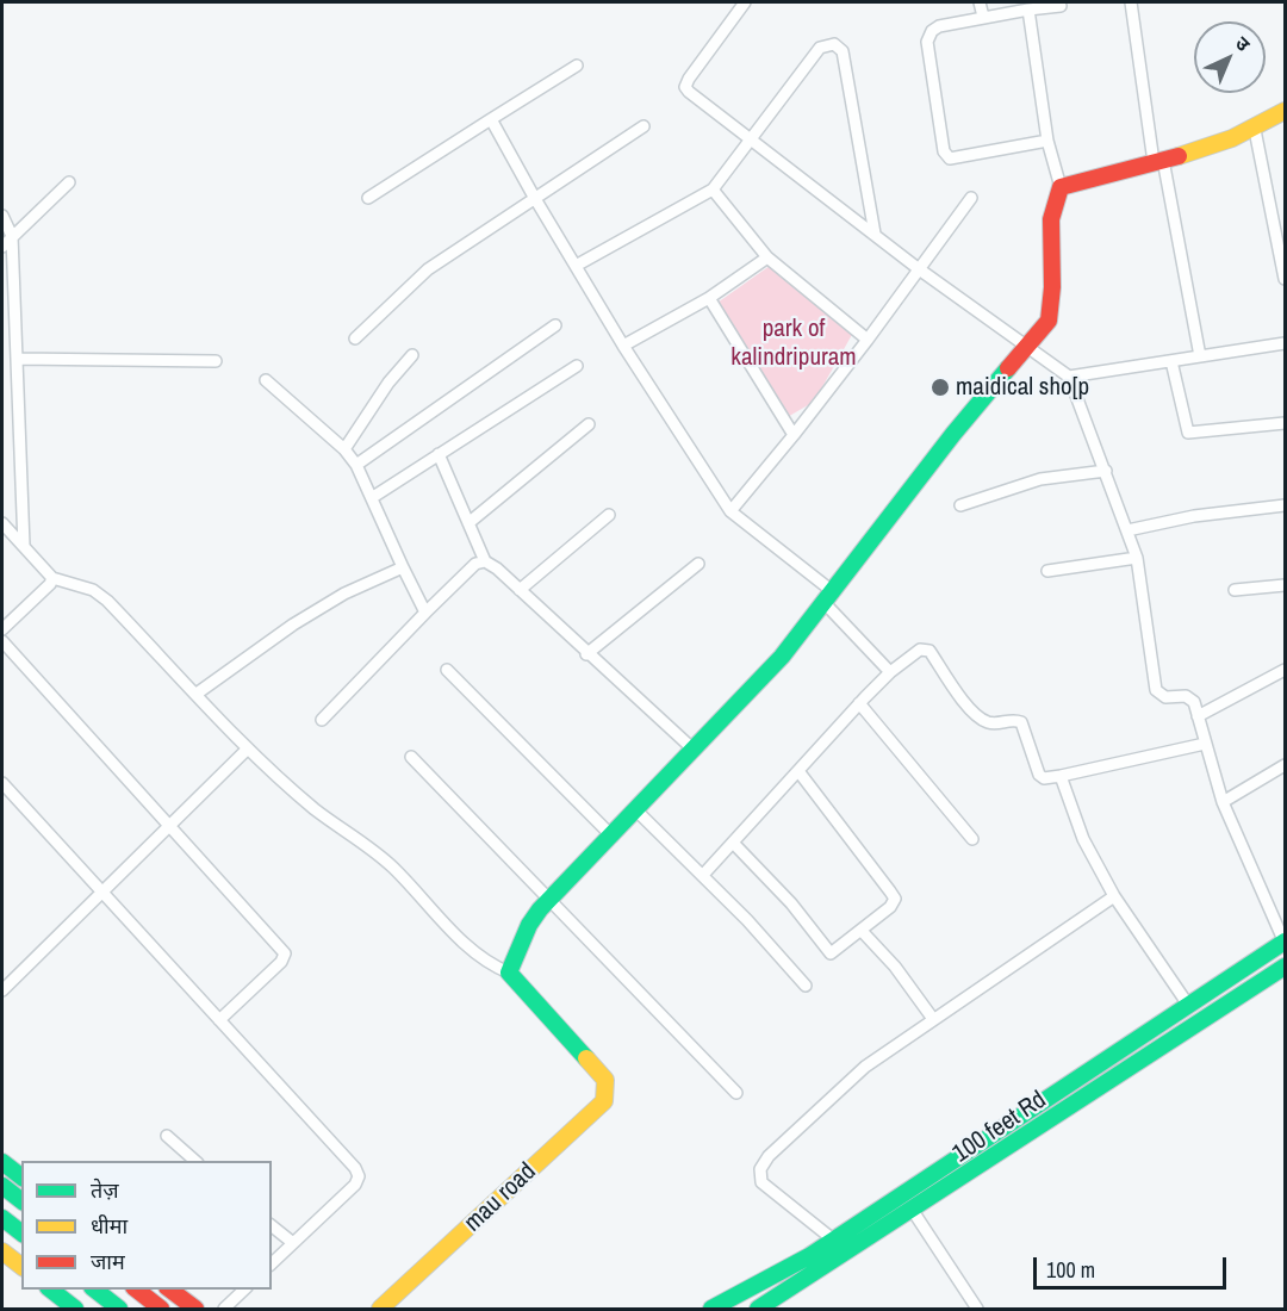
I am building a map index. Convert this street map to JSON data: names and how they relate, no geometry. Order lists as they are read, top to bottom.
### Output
{
  "streets": {
    "main road": ["100 feet Rd", "mau road"]
  },
  "parks": ["park of kalindripuram"],
  "places": ["maidical sho[p"],
  "legend": ["तेज़", "धीमा", "जाम"],
  "scale_bar": "100 m",
  "north": "top right"
}
